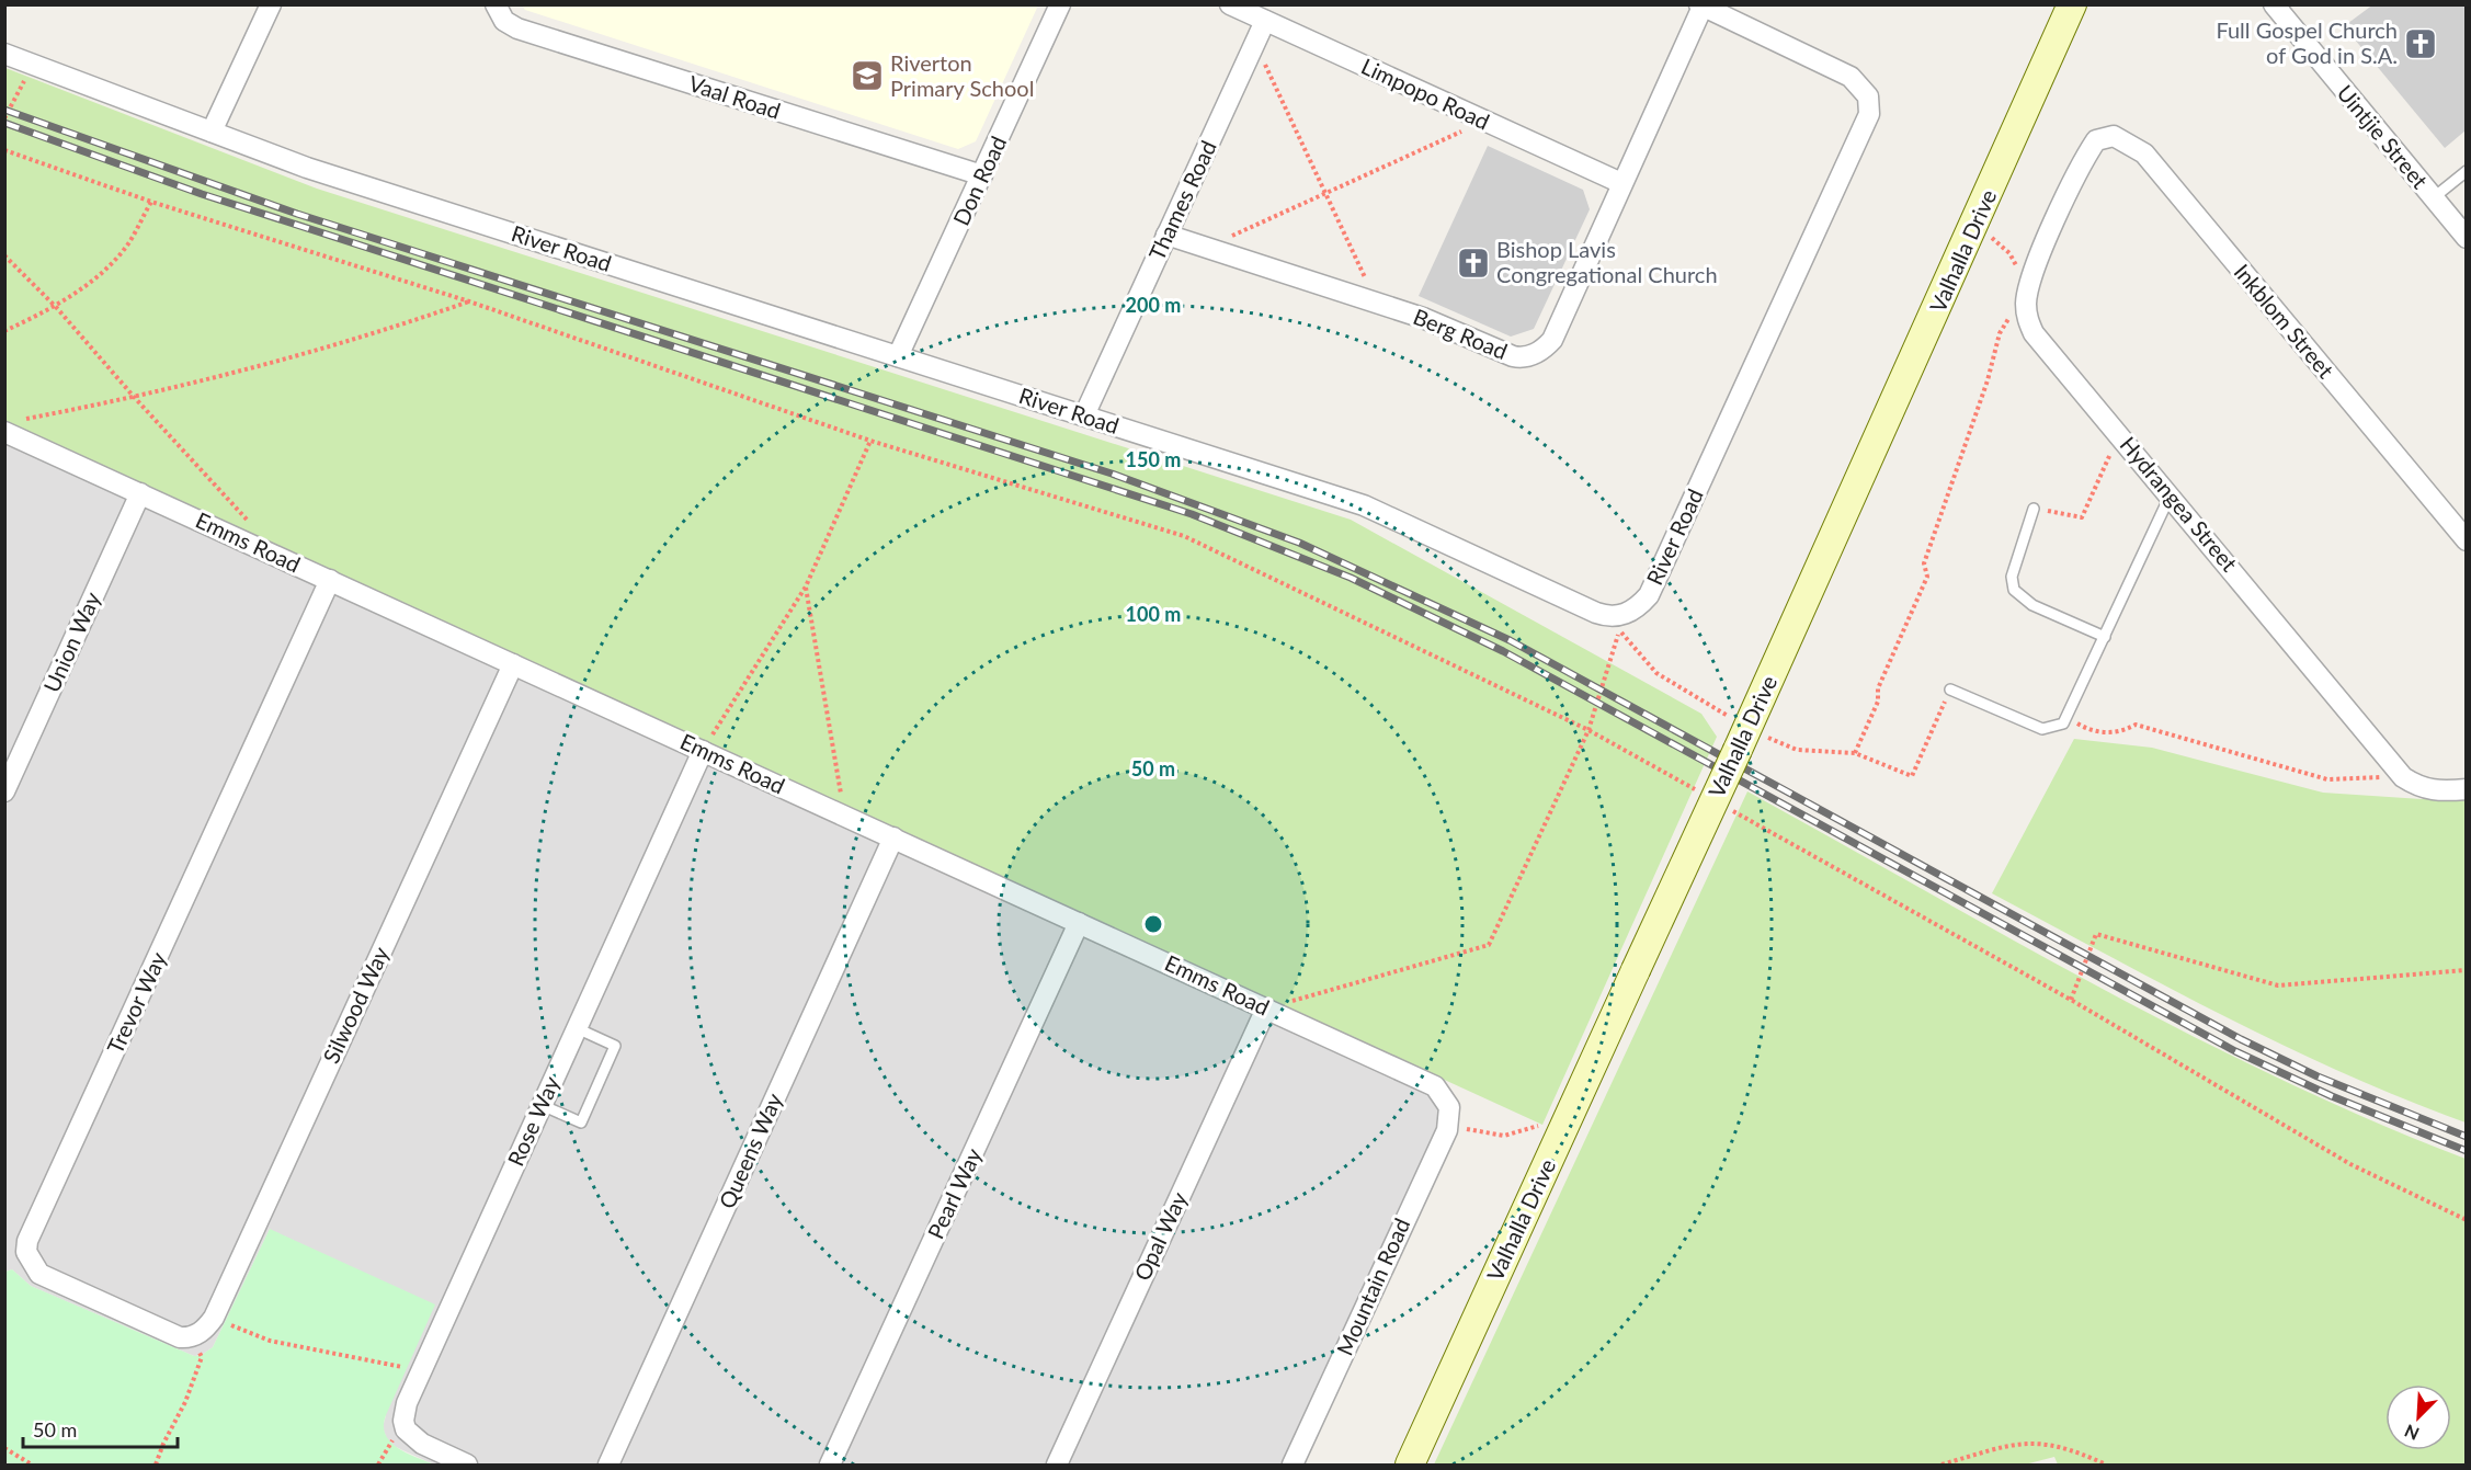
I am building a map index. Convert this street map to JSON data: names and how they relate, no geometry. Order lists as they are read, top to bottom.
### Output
{
  "streets": {
    "main road": ["Valhalla Drive"],
    "street": [
      "Limpopo Road",
      "Vaal Road",
      "Uintjie Street",
      "Don Road",
      "Thames Road",
      "River Road",
      "Inkblom Street",
      "Berg Road",
      "Hydrangea Street",
      "Emms Road",
      "Union Way",
      "Trevor Way",
      "Silwood Way",
      "Rose Way",
      "Queens Way",
      "Pearl Way",
      "Opal Way",
      "Mountain Road"
    ]
  },
  "crossings": [
    ["Limpopo Road", "Thames Road"],
    ["Limpopo Road", "Berg Road"],
    ["Vaal Road", "Don Road"],
    ["Don Road", "River Road"],
    ["Thames Road", "River Road"],
    ["Thames Road", "Berg Road"],
    ["River Road", "Berg Road"],
    ["Inkblom Street", "Hydrangea Street"],
    ["Emms Road", "Union Way"],
    ["Emms Road", "Trevor Way"],
    ["Emms Road", "Silwood Way"],
    ["Emms Road", "Rose Way"],
    ["Emms Road", "Queens Way"],
    ["Emms Road", "Pearl Way"],
    ["Emms Road", "Opal Way"],
    ["Emms Road", "Mountain Road"],
    ["Trevor Way", "Silwood Way"]
  ],
  "places": {
    "church": ["Full Gospel Church of God in S.A.", "Bishop Lavis Congregational Church"],
    "school or university": ["Riverton Primary School"]
  },
  "scale_bar": "50 m",
  "north": "bottom left",
  "rings": [
    "200 m",
    "150 m",
    "100 m",
    "50 m"
  ]
}
